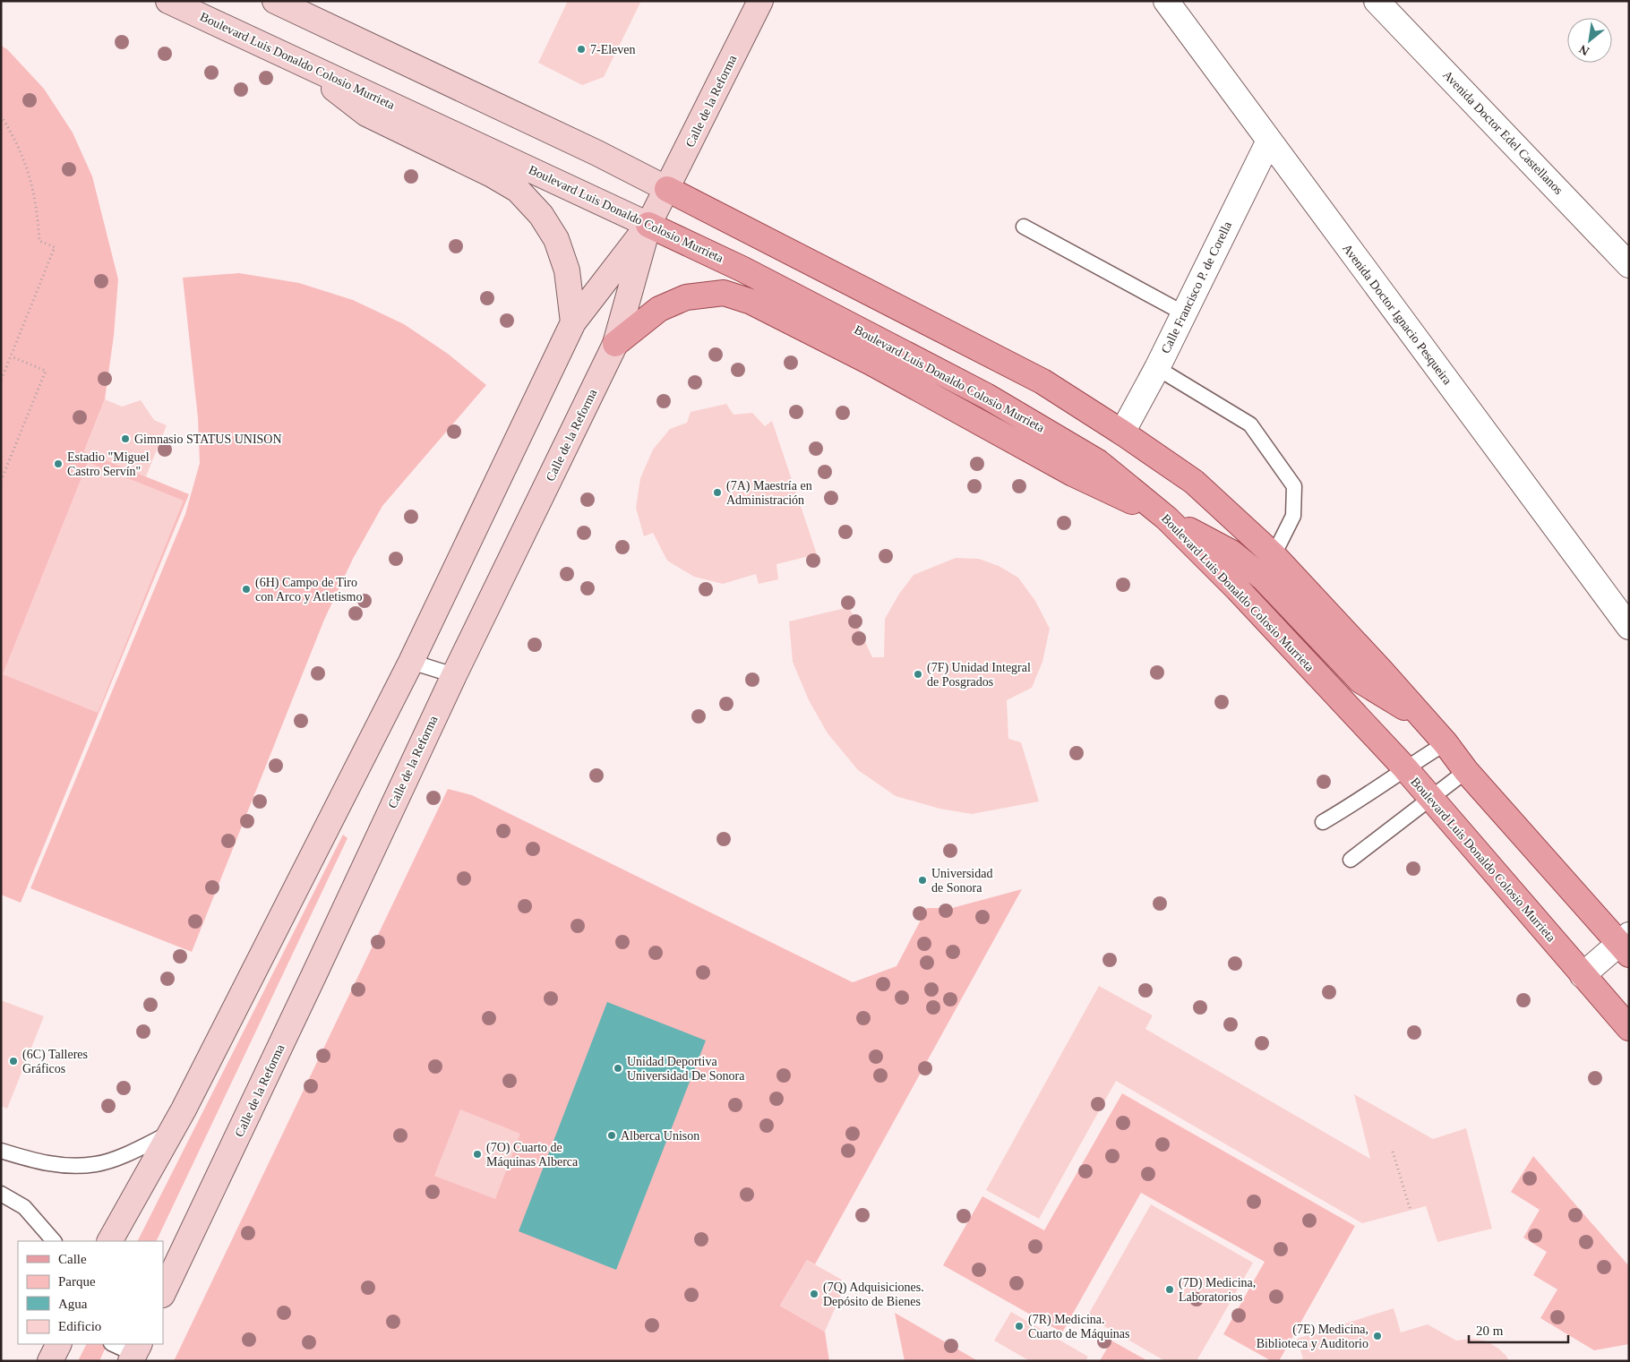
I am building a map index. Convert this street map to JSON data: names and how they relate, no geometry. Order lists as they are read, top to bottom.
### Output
{
  "streets": {
    "main road": ["Boulevard Luis Donaldo Colosio Murrieta", "Calle de la Reforma"],
    "street": ["Avenida Doctor Edel Castellanos", "Calle Francisco P. de Corella", "Avenida Doctor Ignacio Pesqueira"]
  },
  "crossings": [
    ["Boulevard Luis Donaldo Colosio Murrieta", "Calle de la Reforma"],
    ["Calle Francisco P. de Corella", "Avenida Doctor Ignacio Pesqueira"]
  ],
  "places": [
    "7-Eleven",
    "Gimnasio STATUS UNISON",
    "Estadio \"Miguel Castro Servín\"",
    "(7A) Maestría en Administración",
    "(6H) Campo de Tiro con Arco y Atletismo",
    "(7F) Unidad Integral de Posgrados",
    "Universidad de Sonora",
    "(6C) Talleres Gráficos",
    "Unidad Deportiva Universidad De Sonora",
    "Alberca Unison",
    "(7O) Cuarto de Máquinas Alberca",
    "(7D) Medicina, Laboratorios",
    "(7Q) Adquisiciones. Depósito de Bienes",
    "(7R) Medicina. Cuarto de Máquinas",
    "(7E) Medicina, Biblioteca y Auditorio"
  ],
  "legend": [
    "Calle",
    "Parque",
    "Agua",
    "Edificio"
  ],
  "scale_bar": "20 m",
  "north": "bottom left"
}
